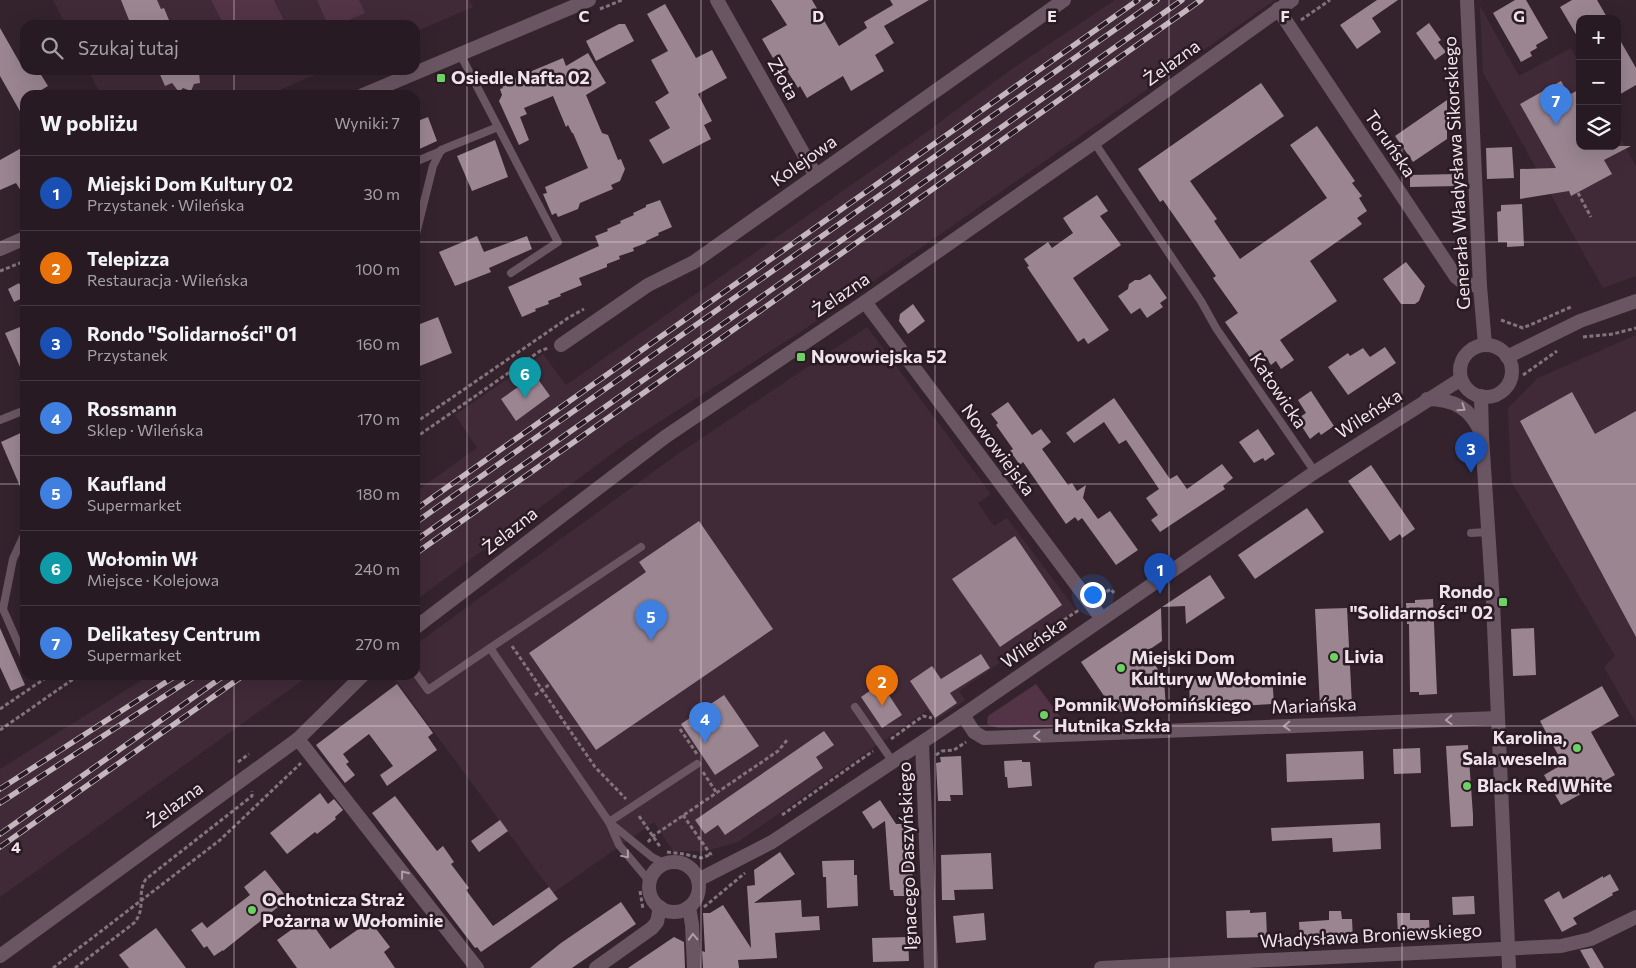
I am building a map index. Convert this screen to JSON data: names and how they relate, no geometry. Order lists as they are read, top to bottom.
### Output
{
  "streets": {
    "street": [
      "Żelazna",
      "Złota",
      "Toruńska",
      "Kolejowa",
      "Generała Władysława Sikorskiego",
      "Wileńska",
      "Nowowiejska",
      "Mariańska",
      "Ignacego Daszyńskiego",
      "Władysława Broniewskiego"
    ],
    "lane": ["Katowicka"]
  },
  "crossings": [
    ["Żelazna", "Toruńska"],
    ["Żelazna", "Katowicka"],
    ["Żelazna", "Nowowiejska"],
    ["Złota", "Kolejowa"],
    ["Toruńska", "Generała Władysława Sikorskiego"],
    ["Generała Władysława Sikorskiego", "Wileńska"],
    ["Katowicka", "Wileńska"],
    ["Wileńska", "Nowowiejska"],
    ["Wileńska", "Mariańska"],
    ["Wileńska", "Ignacego Daszyńskiego"]
  ],
  "one_way": ["Mariańska"],
  "places": {
    "transit": ["Osiedle Nafta 02", "Nowowiejska 52", "Rondo \"Solidarności\" 02"],
    "other": [
      "Livia",
      "Miejski Dom Kultury w Wołominie",
      "Pomnik Wołomińskiego Hutnika Szkła",
      "Karolina, Sala weselna",
      "Black Red White",
      "Ochotnicza Straż Pożarna w Wołominie"
    ]
  },
  "page": {
    "map_buttons": ["+", "−"],
    "search": "Szukaj tutaj",
    "pins": [
      "7",
      "6",
      "3",
      "1",
      "5",
      "2",
      "4"
    ],
    "heading": ["W pobliżu", "Wyniki: 7"],
    "list": [
      {
        "mark": "1",
        "name": "Miejski Dom Kultury 02",
        "note": "Przystanek · Wileńska",
        "value": "30 m"
      },
      {
        "mark": "2",
        "name": "Telepizza",
        "note": "Restauracja · Wileńska",
        "value": "100 m"
      },
      {
        "mark": "3",
        "name": "Rondo \"Solidarności\" 01",
        "note": "Przystanek",
        "value": "160 m"
      },
      {
        "mark": "4",
        "name": "Rossmann",
        "note": "Sklep · Wileńska",
        "value": "170 m"
      },
      {
        "mark": "5",
        "name": "Kaufland",
        "note": "Supermarket",
        "value": "180 m"
      },
      {
        "mark": "6",
        "name": "Wołomin Wł",
        "note": "Miejsce · Kolejowa",
        "value": "240 m"
      },
      {
        "mark": "7",
        "name": "Delikatesy Centrum",
        "note": "Supermarket",
        "value": "270 m"
      }
    ]
  },
  "grid": {
    "columns": [
      "C",
      "D",
      "E",
      "F",
      "G"
    ],
    "rows": ["4"]
  }
}
